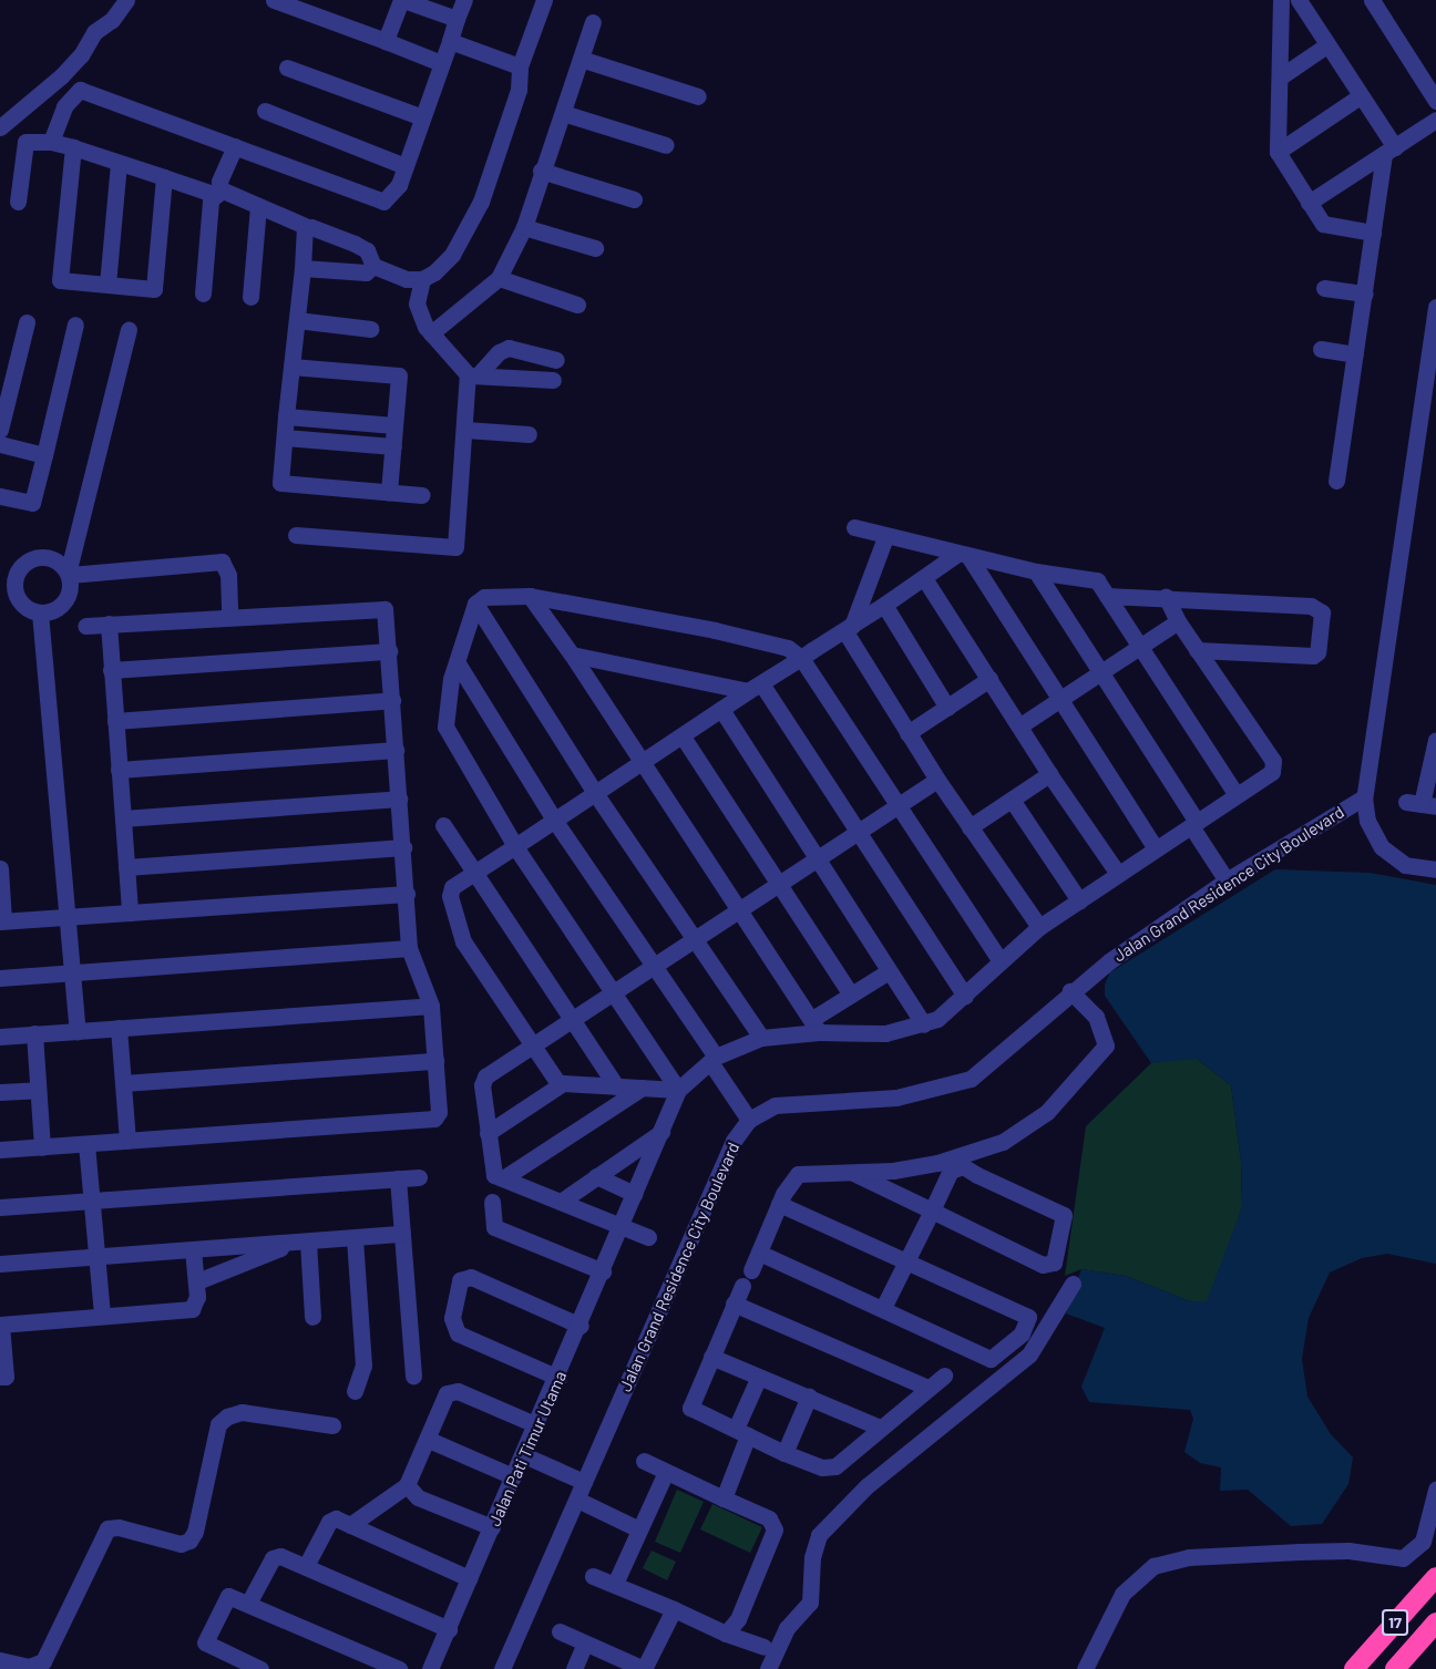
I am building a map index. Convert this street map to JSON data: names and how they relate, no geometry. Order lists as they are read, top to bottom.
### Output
{
  "streets": {
    "highway": ["17"],
    "street": ["Jalan Grand Residence City Boulevard", "Jalan Pati Timur Utama"]
  }
}
